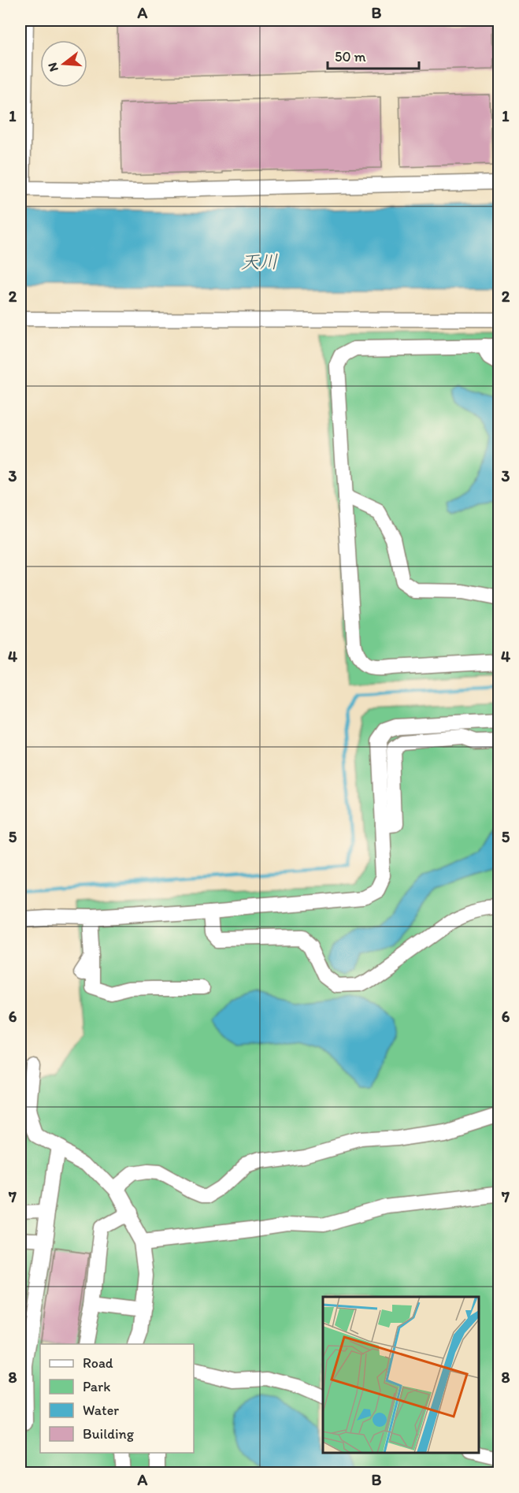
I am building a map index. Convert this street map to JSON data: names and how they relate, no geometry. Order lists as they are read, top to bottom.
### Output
{
  "water": ["天川"],
  "legend": [
    "Road",
    "Park",
    "Water",
    "Building"
  ],
  "scale_bar": "50 m",
  "north": "left",
  "grid": {
    "columns": ["A", "B"],
    "rows": [
      "1",
      "2",
      "3",
      "4",
      "5",
      "6",
      "7",
      "8"
    ]
  }
}
